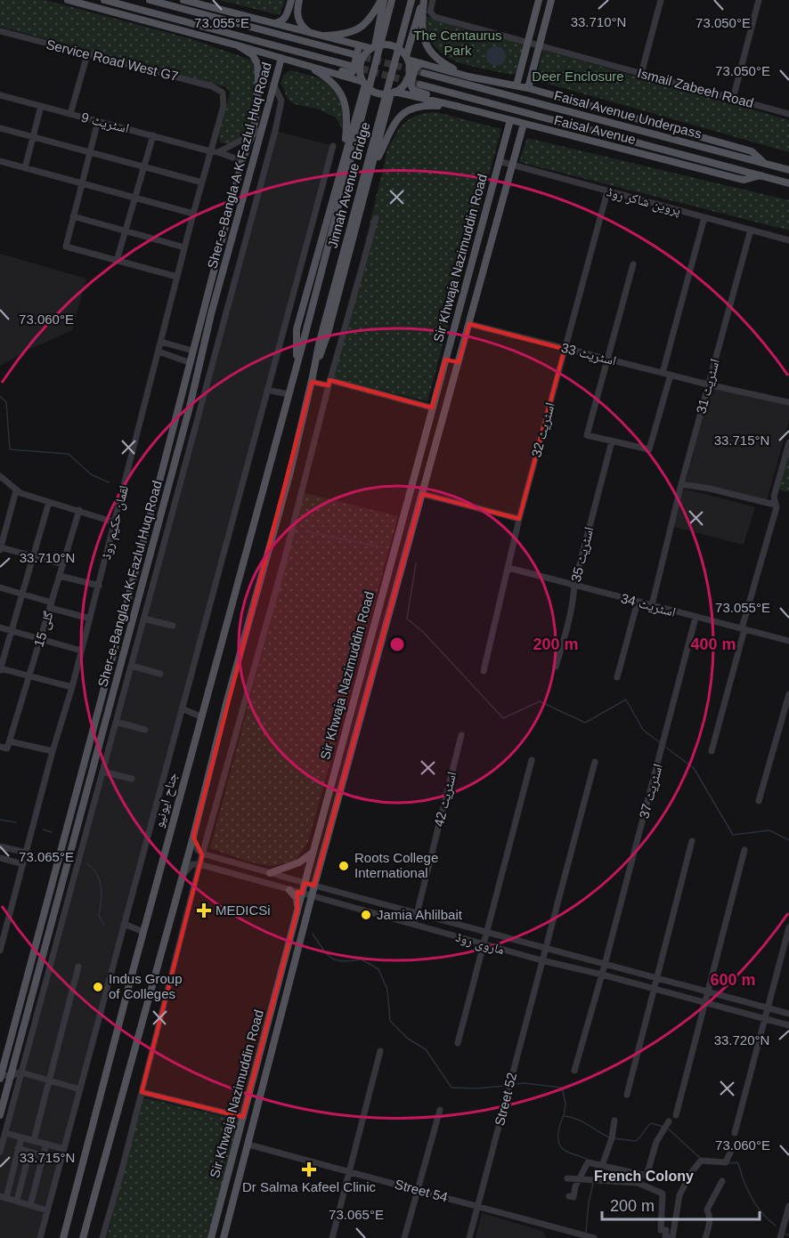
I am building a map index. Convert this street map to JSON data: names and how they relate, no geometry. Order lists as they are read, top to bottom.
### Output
{
  "streets": {
    "main road": [
      "Faisal Avenue Underpass",
      "Faisal Avenue",
      "Sher-e-Bangla A K Fazlul Huq Road",
      "Jinnah Avenue Bridge",
      "Sir Khwaja Nazimuddin Road",
      "جناح ایونیو"
    ],
    "street": [
      "Service Road West G7",
      "Ismail Zabeeh Road",
      "اسٹریٹ 9",
      "پروین شاکر روڈ",
      "اسٹریٹ 33",
      "اسٹریٹ 31",
      "اسٹریٹ 32",
      "لقمان حکیم روڈ",
      "اسٹریٹ 35",
      "اسٹریٹ 34",
      "گلی 15",
      "اسٹریٹ 37",
      "اسٹریٹ 42",
      "ماروی روڈ",
      "Street 52",
      "Street 54"
    ]
  },
  "crossings": [
    ["Service Road West G7", "لقمان حکیم روڈ"],
    ["Faisal Avenue Underpass", "Faisal Avenue"],
    ["اسٹریٹ 9", "لقمان حکیم روڈ"],
    ["Faisal Avenue", "Sir Khwaja Nazimuddin Road"],
    ["Jinnah Avenue Bridge", "جناح ایونیو"],
    ["پروین شاکر روڈ", "Sir Khwaja Nazimuddin Road"],
    ["پروین شاکر روڈ", "اسٹریٹ 31"],
    ["پروین شاکر روڈ", "اسٹریٹ 32"],
    ["Sir Khwaja Nazimuddin Road", "اسٹریٹ 33"],
    ["Sir Khwaja Nazimuddin Road", "ماروی روڈ"],
    ["Sir Khwaja Nazimuddin Road", "Street 54"],
    ["اسٹریٹ 33", "اسٹریٹ 31"],
    ["اسٹریٹ 33", "اسٹریٹ 32"],
    ["اسٹریٹ 31", "اسٹریٹ 34"],
    ["اسٹریٹ 32", "اسٹریٹ 34"],
    ["اسٹریٹ 35", "اسٹریٹ 34"],
    ["اسٹریٹ 34", "اسٹریٹ 37"],
    ["اسٹریٹ 37", "ماروی روڈ"],
    ["اسٹریٹ 42", "ماروی روڈ"],
    ["ماروی روڈ", "Street 52"],
    ["Street 52", "Street 54"]
  ],
  "districts": ["French Colony"],
  "parks": ["The Centaurus Park", "Deer Enclosure"],
  "places": {
    "other": ["Roots College International", "Jamia Ahlilbait", "Indus Group of Colleges"],
    "health": ["MEDICSi", "Dr Salma Kafeel Clinic"]
  },
  "scale_bar": "200 m",
  "coordinates": [
    "33.710°N",
    "73.055°E",
    "73.050°E",
    "73.060°E",
    "33.715°N",
    "73.065°E",
    "33.720°N"
  ],
  "rings": ["200 m", "400 m", "600 m"]
}
